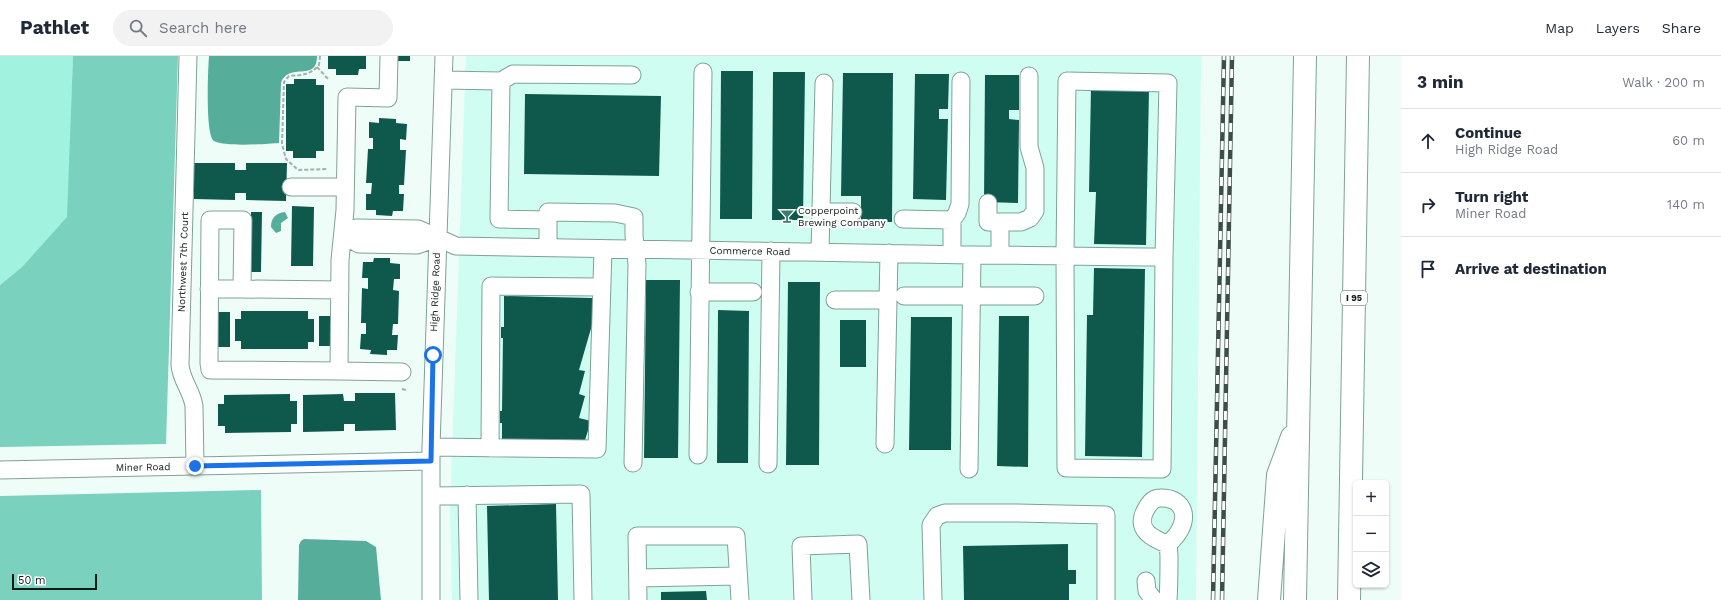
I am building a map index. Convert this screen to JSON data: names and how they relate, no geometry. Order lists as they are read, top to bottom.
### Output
{
  "streets": {
    "highway": ["I 95"],
    "street": [
      "Commerce Road",
      "Northwest 7th Court",
      "High Ridge Road",
      "Miner Road"
    ]
  },
  "crossings": [
    ["Commerce Road", "High Ridge Road"],
    ["Northwest 7th Court", "Miner Road"],
    ["High Ridge Road", "Miner Road"]
  ],
  "places": {
    "bar": ["Copperpoint Brewing Company"]
  },
  "scale_bar": "50 m",
  "page": {
    "header": "Pathlet",
    "search": "Search here",
    "nav": ["Map", "Layers", "Share"],
    "heading": ["3 min", "Walk · 200 m"],
    "list": [
      ["Continue", "High Ridge Road", "60 m"],
      ["Turn right", "Miner Road", "140 m"],
      "Arrive at destination"
    ],
    "map_buttons": ["+", "−"],
    "scale": "50 m"
  }
}
